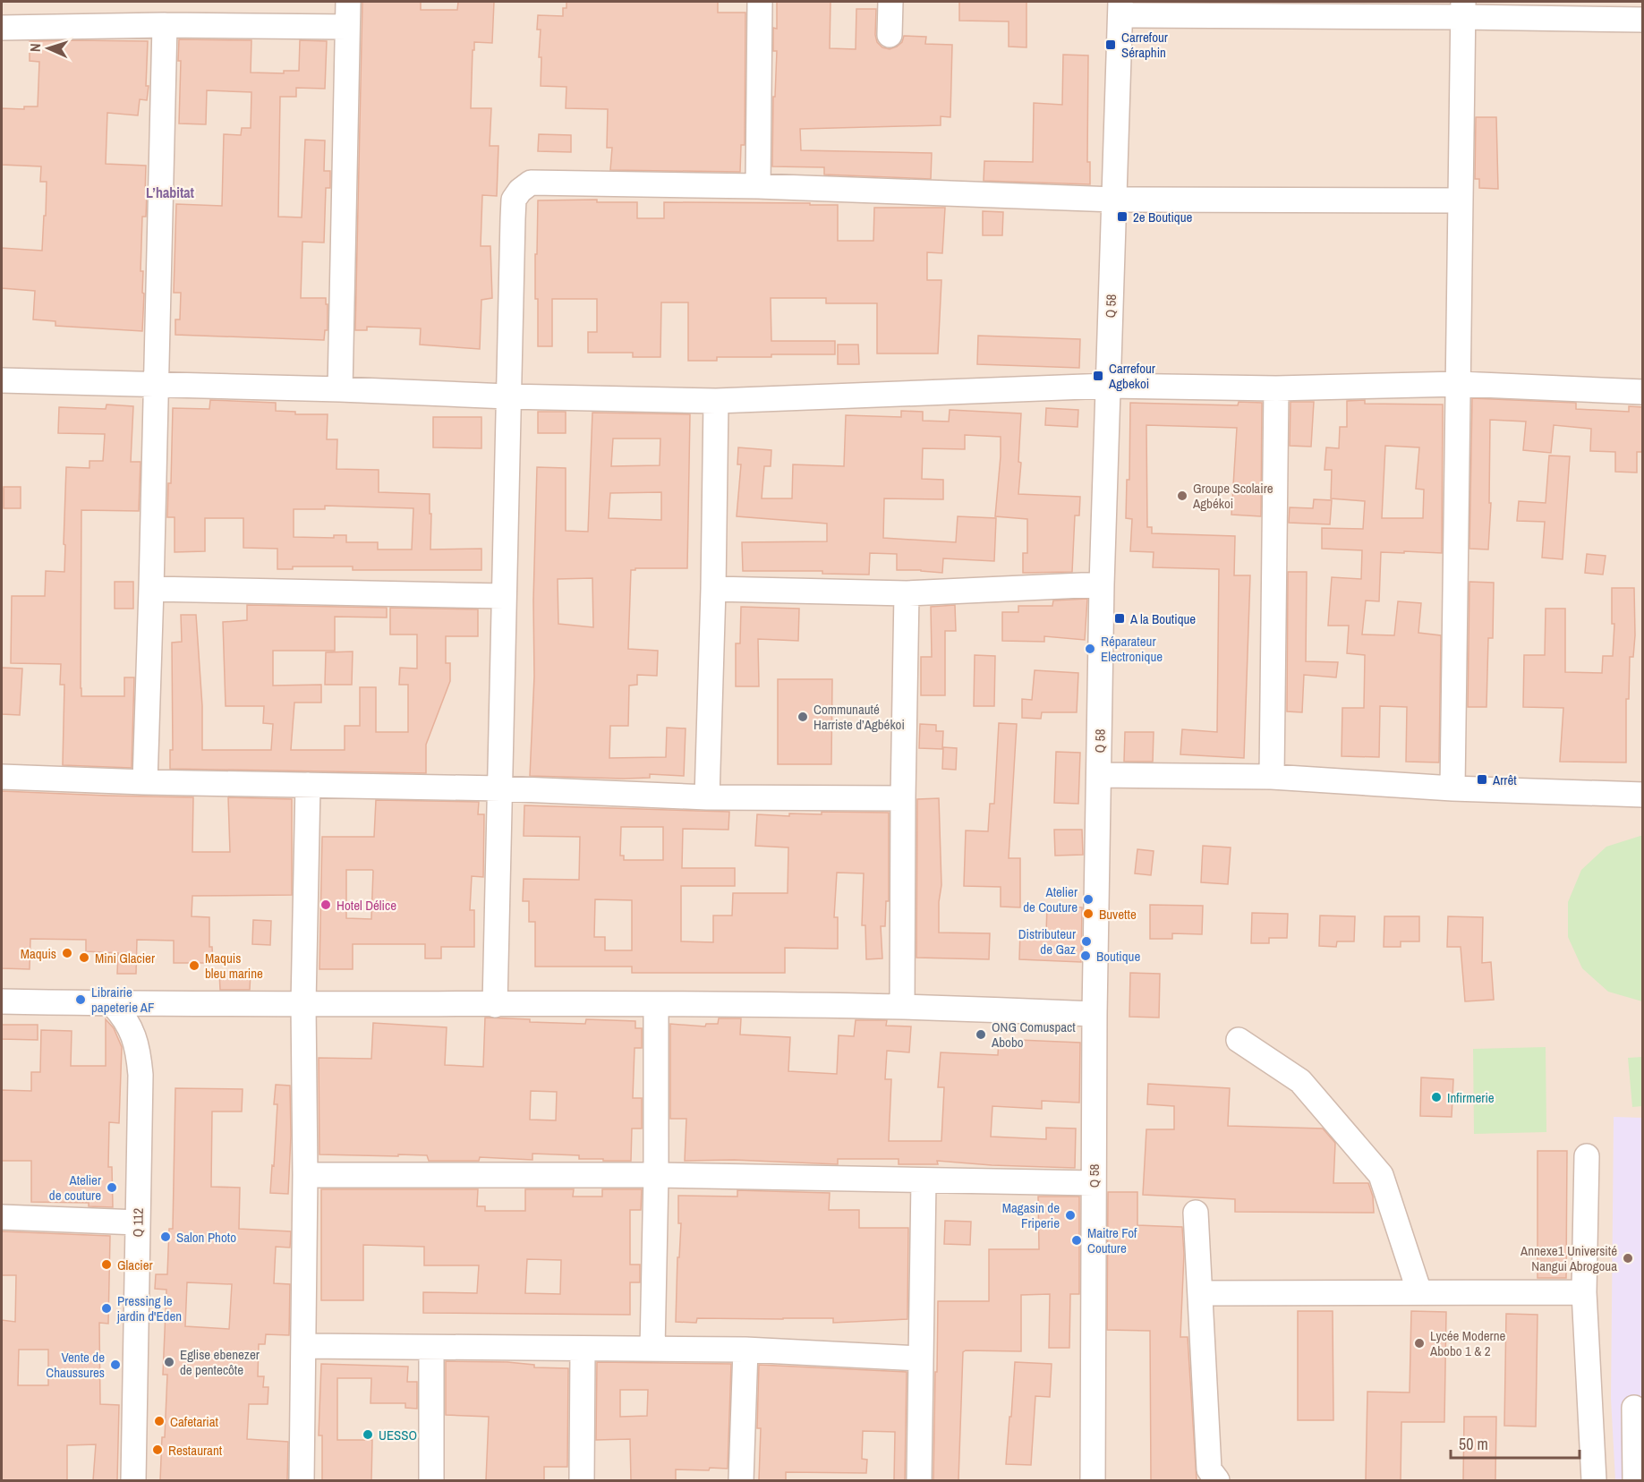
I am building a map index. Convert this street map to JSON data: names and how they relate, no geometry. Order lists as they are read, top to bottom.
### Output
{
  "streets": {
    "street": ["Q 58", "Q 112"]
  },
  "districts": ["L’habitat"],
  "places": {
    "transit": [
      "Carrefour Séraphin",
      "2e Boutique",
      "Carrefour Agbekoi",
      "A la Boutique",
      "Arrêt"
    ],
    "other": [
      "Groupe Scolaire Agbékoi",
      "Réparateur Electronique",
      "Communauté Harriste d’Agbékoi",
      "Atelier de Couture",
      "Hotel Délice",
      "Buvette",
      "Distributeur de Gaz",
      "Maquis",
      "Boutique",
      "Mini Glacier",
      "Maquis bleu marine",
      "Librairie papeterie AF",
      "ONG Comuspact Abobo",
      "Infirmerie",
      "Atelier de couture",
      "Magasin de Friperie",
      "Salon Photo",
      "Maitre Fof Couture",
      "Annexe1 Université Nangui Abrogoua",
      "Glacier",
      "Pressing le jardin d'Eden",
      "Lycée Moderne Abobo 1 & 2",
      "Eglise ebenezer de pentecôte",
      "Vente de Chaussures",
      "Cafetariat",
      "UESSO",
      "Restaurant"
    ]
  },
  "scale_bar": "50 m",
  "north": "left"
}
